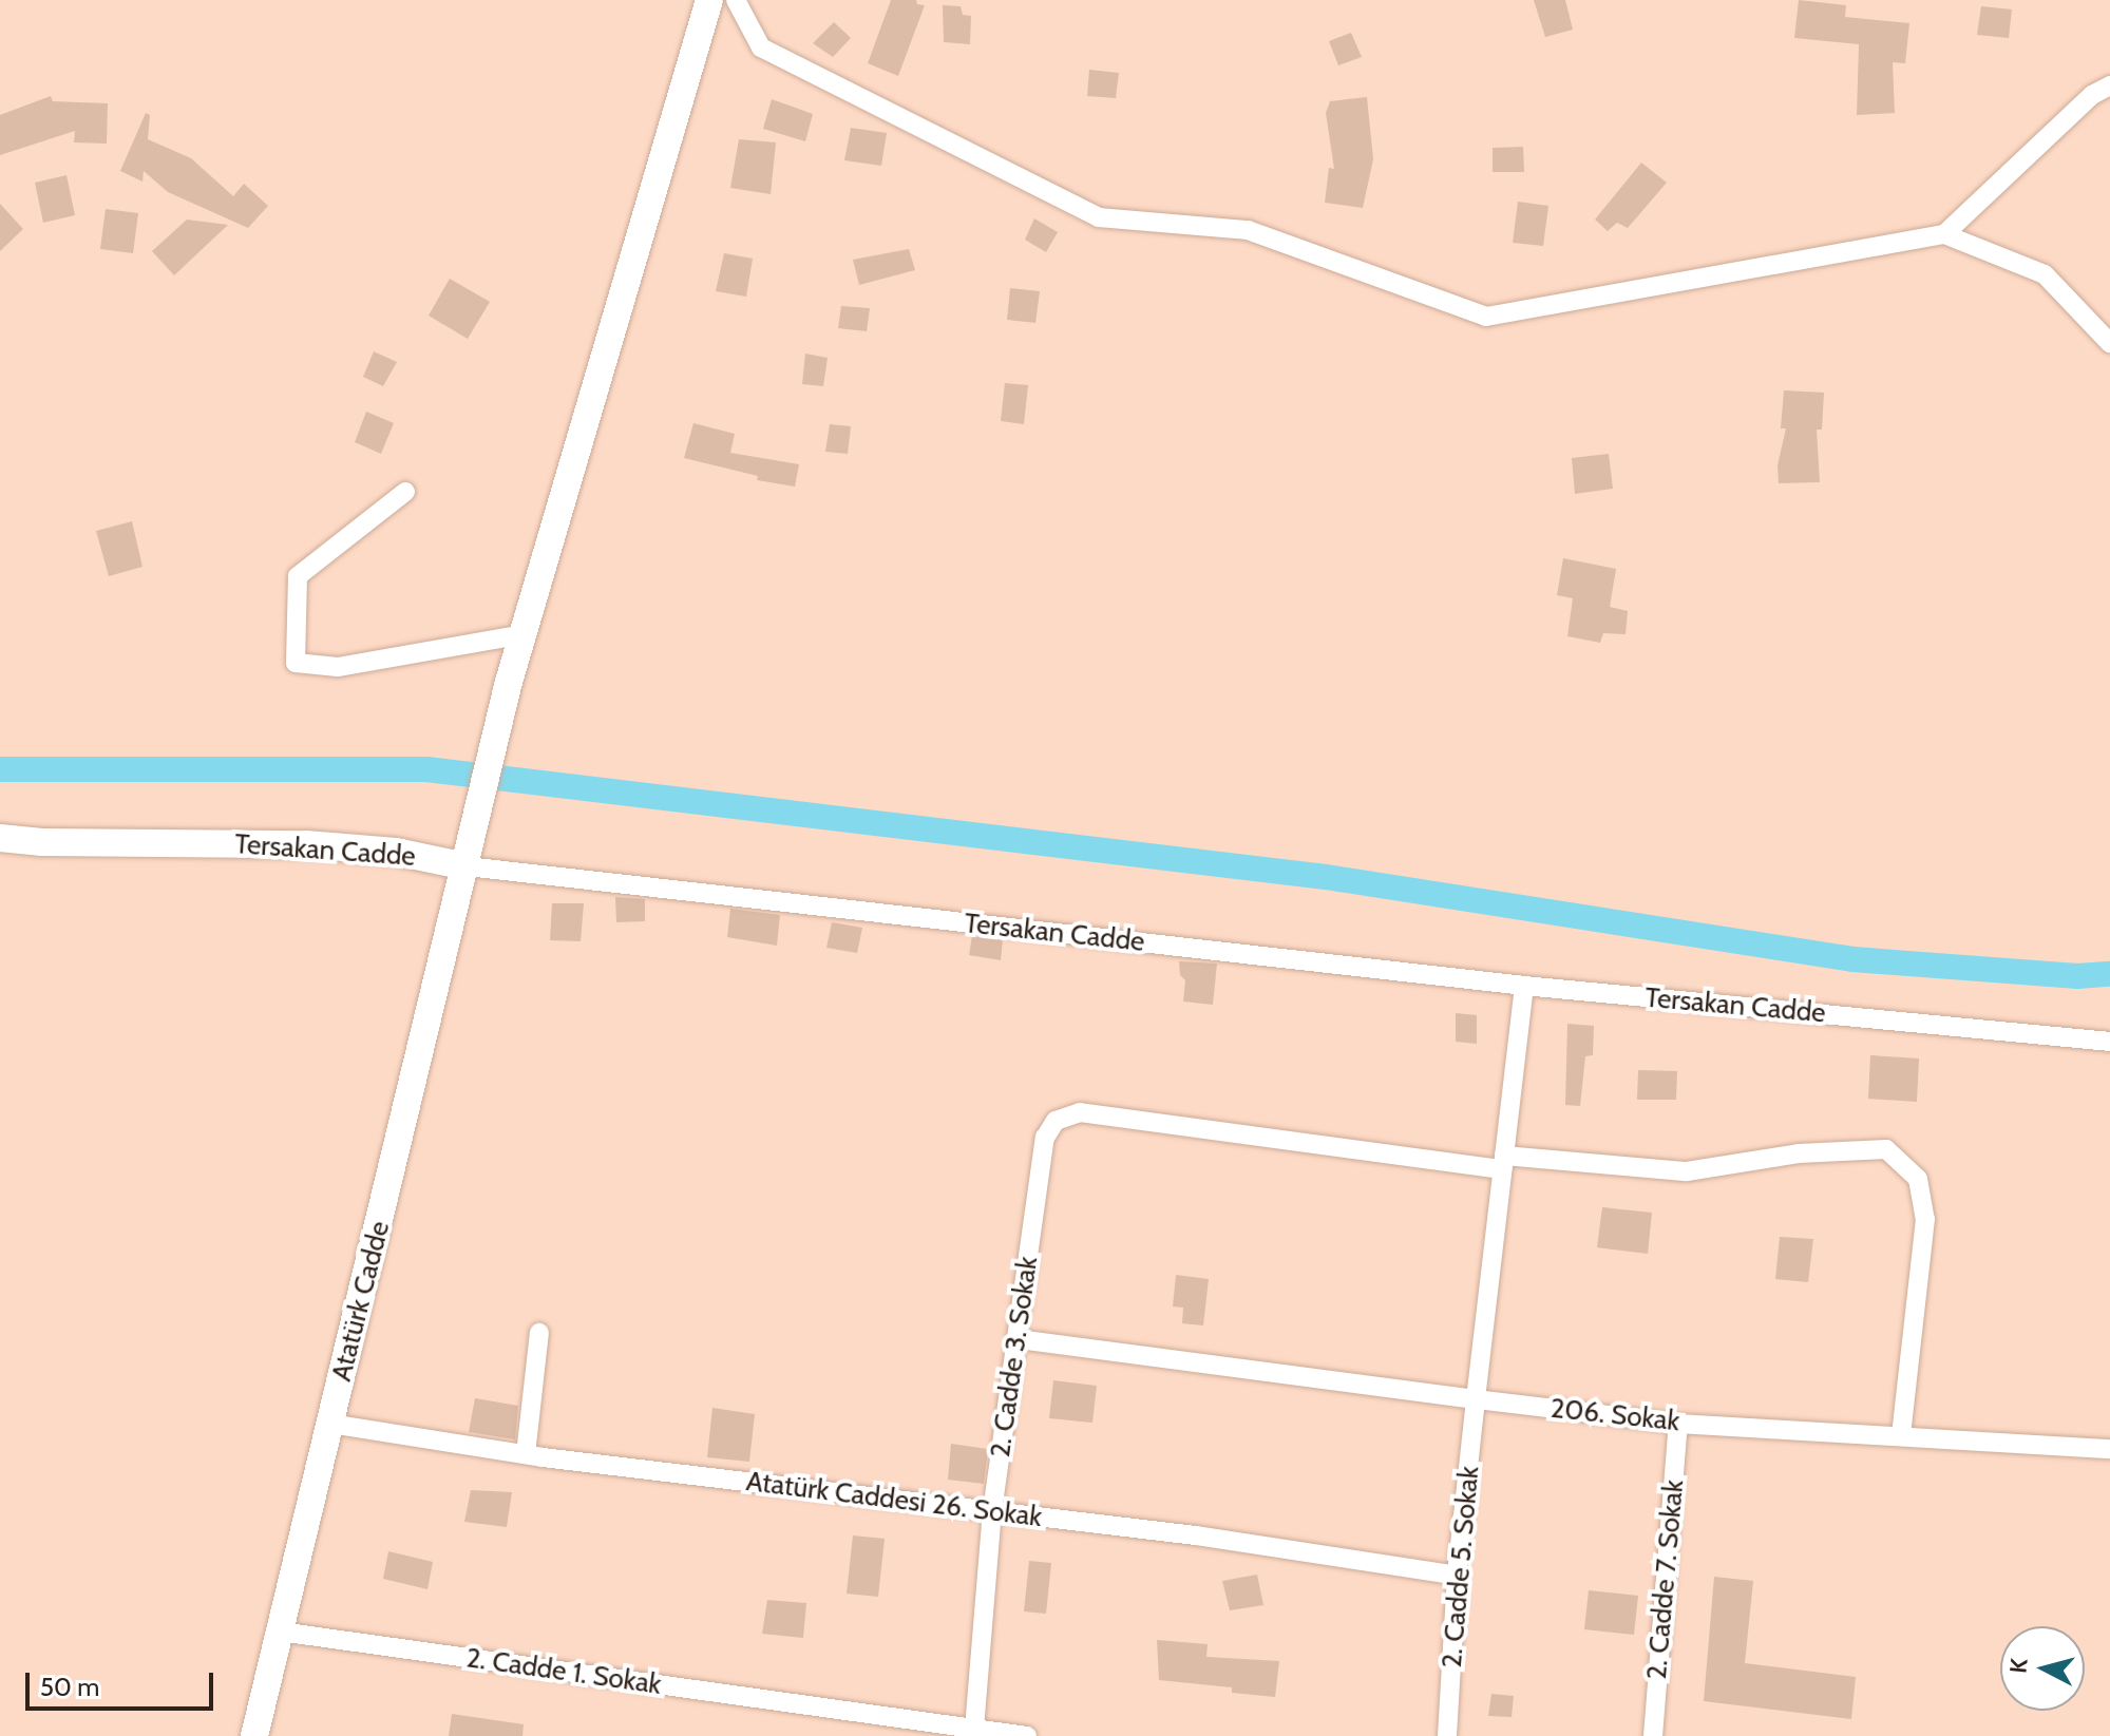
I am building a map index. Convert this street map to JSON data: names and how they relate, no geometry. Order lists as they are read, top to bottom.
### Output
{
  "streets": {
    "main road": ["Tersakan Cadde", "Atatürk Cadde"],
    "street": [
      "2. Cadde 3. Sokak",
      "206. Sokak",
      "Atatürk Caddesi 26. Sokak",
      "2. Cadde 5. Sokak",
      "2. Cadde 7. Sokak",
      "2. Cadde 1. Sokak"
    ]
  },
  "crossings": [
    ["Tersakan Cadde", "Atatürk Cadde"],
    ["Atatürk Cadde", "Atatürk Caddesi 26. Sokak"],
    ["Atatürk Cadde", "2. Cadde 1. Sokak"],
    ["2. Cadde 3. Sokak", "206. Sokak"],
    ["2. Cadde 3. Sokak", "Atatürk Caddesi 26. Sokak"],
    ["2. Cadde 3. Sokak", "2. Cadde 1. Sokak"],
    ["206. Sokak", "2. Cadde 5. Sokak"],
    ["206. Sokak", "2. Cadde 7. Sokak"],
    ["Atatürk Caddesi 26. Sokak", "2. Cadde 5. Sokak"]
  ],
  "scale_bar": "50 m",
  "north": "left"
}
